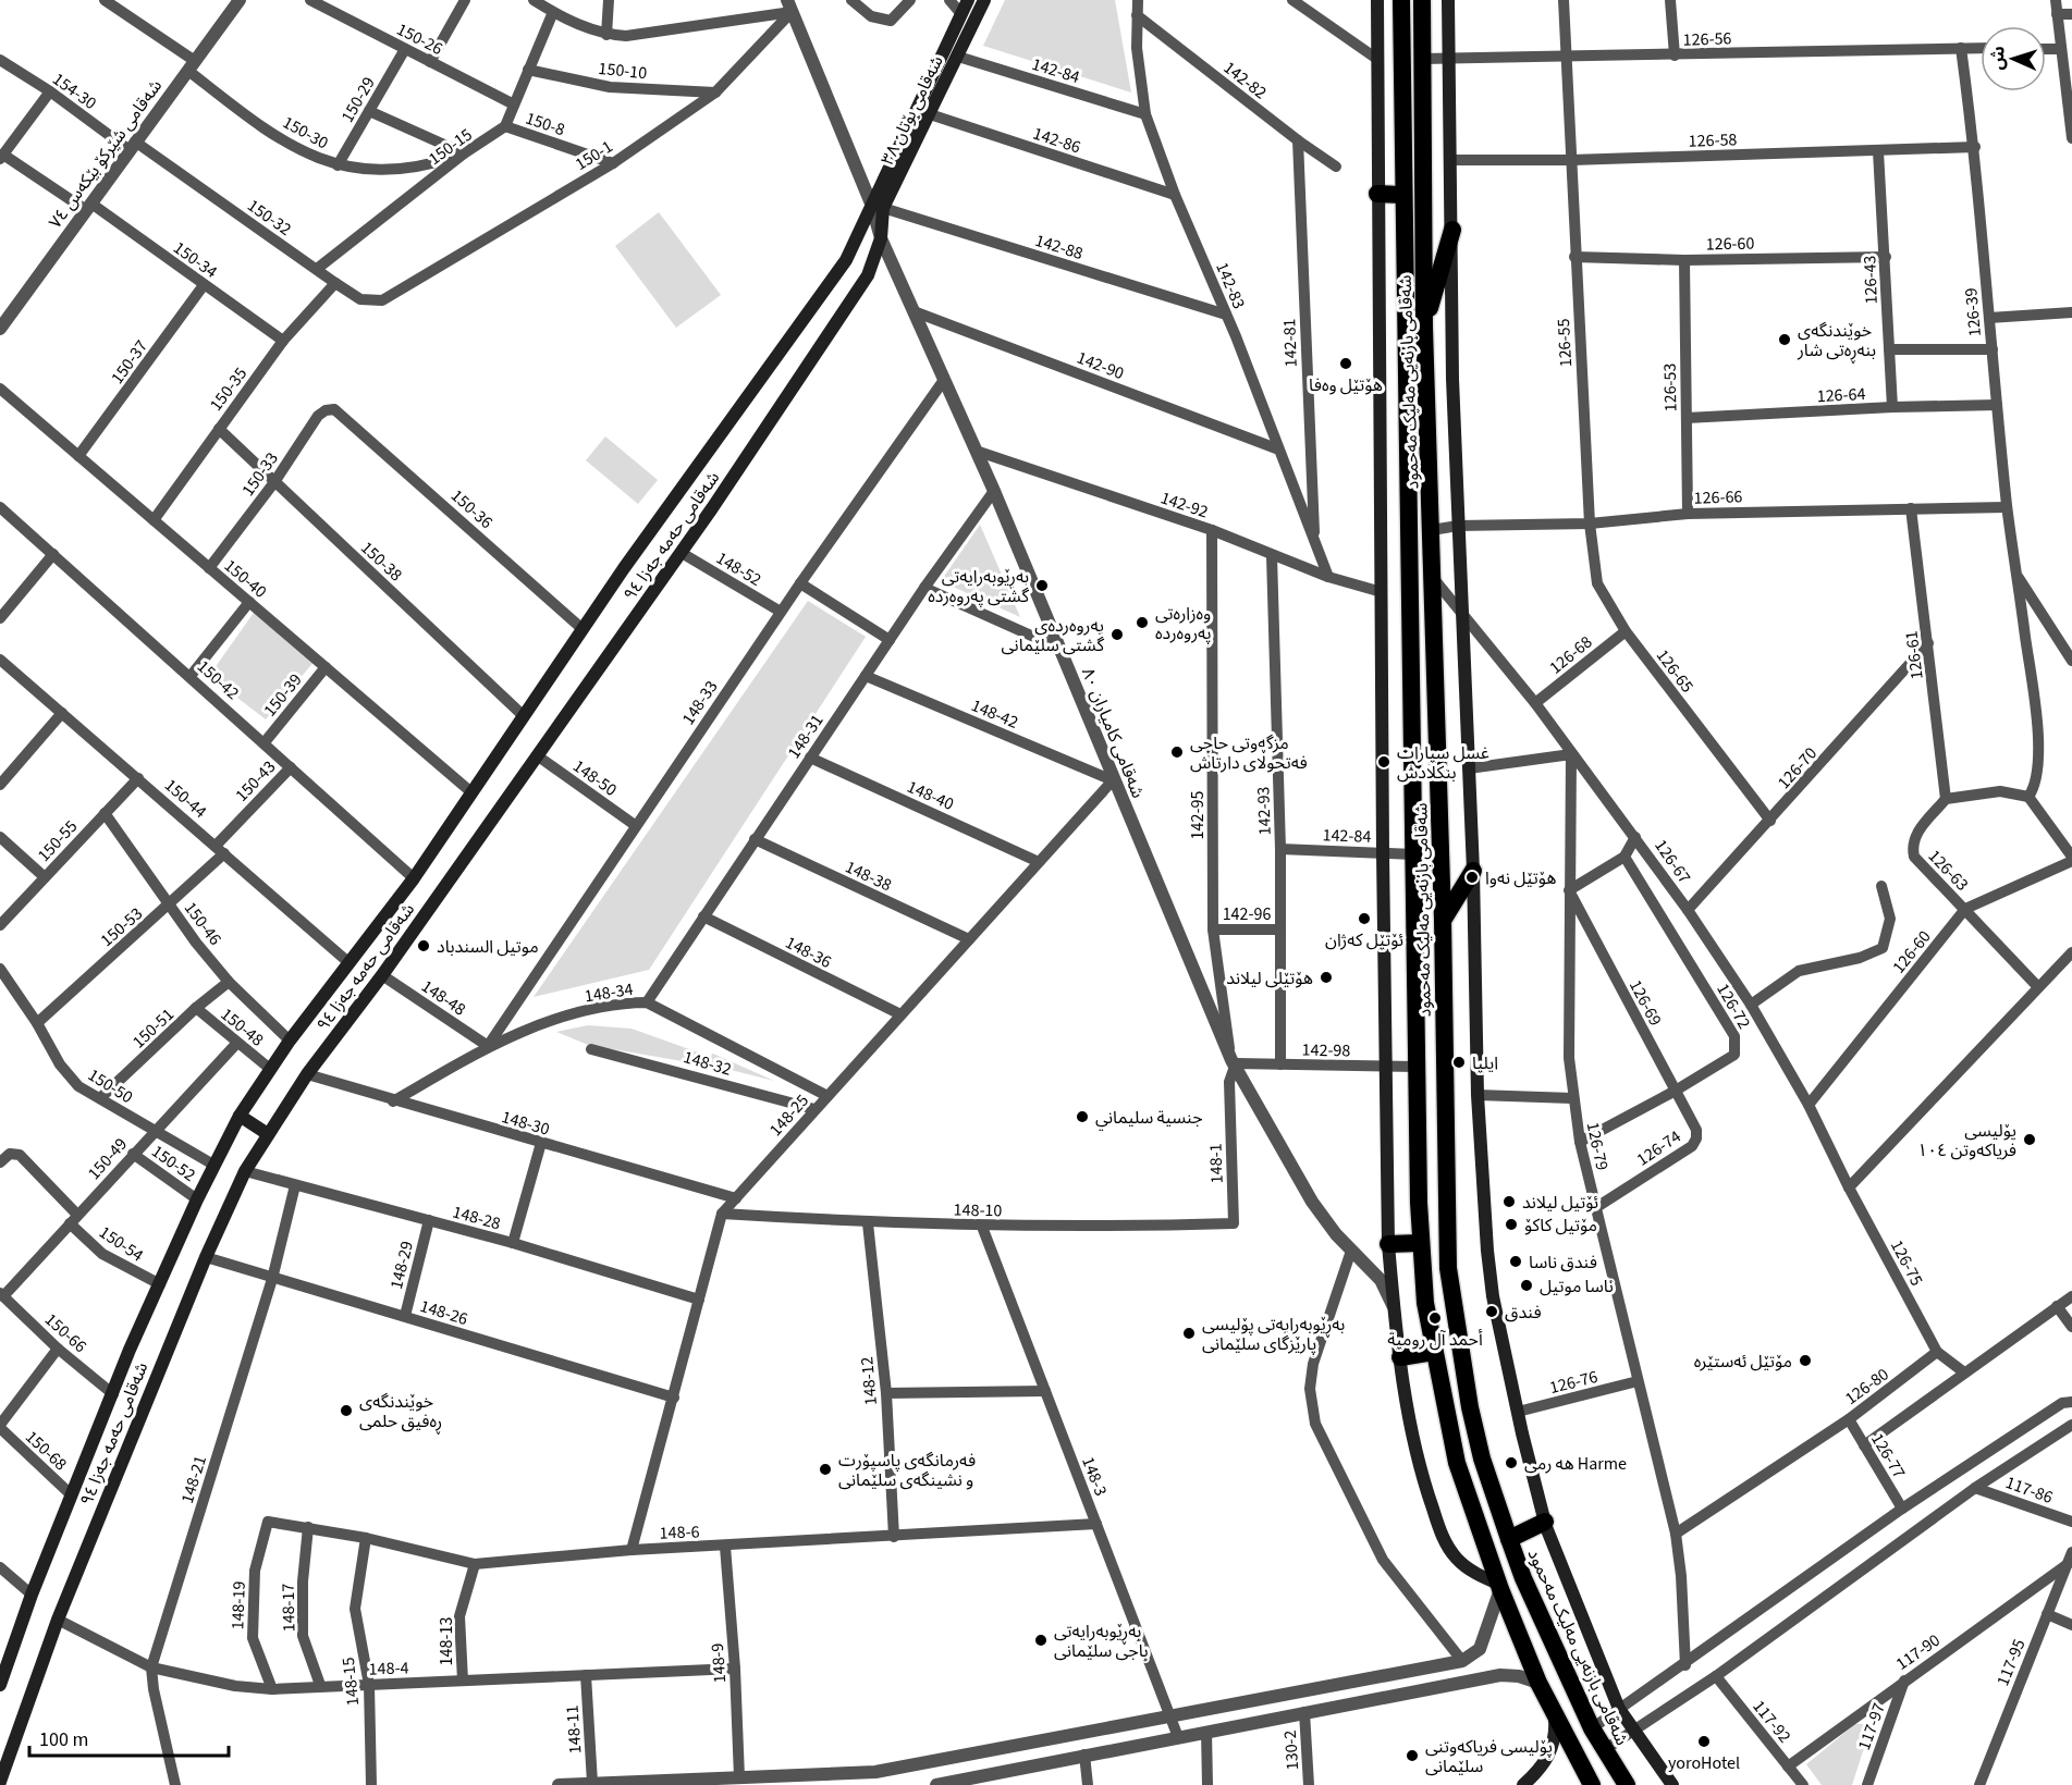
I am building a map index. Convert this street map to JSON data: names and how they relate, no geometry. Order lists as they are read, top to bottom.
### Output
{
  "streets": {
    "highway": ["شەقامی بازنەیی مەلیک مەحمود"],
    "main road": ["شەقامی بۆتان ٣٨", "شەقامی حەمە جەزا ٩٤"],
    "street": [
      "150-26",
      "126-56",
      "150-10",
      "142-84",
      "142-82",
      "154-30",
      "150-29",
      "150-8",
      "150-30",
      "142-86",
      "126-58",
      "150-15",
      "شەقامی شێرکۆ بێکەس ٧٤",
      "150-1",
      "150-32",
      "126-60",
      "142-88",
      "150-34",
      "126-43",
      "142-83",
      "126-39",
      "142-81",
      "126-55",
      "150-37",
      "142-90",
      "126-53",
      "150-35",
      "126-64",
      "150-33",
      "126-66",
      "142-92",
      "150-36",
      "150-38",
      "148-52",
      "150-40",
      "126-68",
      "126-61",
      "126-65",
      "150-42",
      "150-39",
      "148-33",
      "148-42",
      "شەقامی کامیاران ٨٠",
      "148-31",
      "126-70",
      "148-50",
      "150-43",
      "148-40",
      "150-44",
      "142-93",
      "142-95",
      "150-55",
      "126-67",
      "126-63",
      "148-38",
      "142-96",
      "150-46",
      "150-53",
      "148-36",
      "148-34",
      "148-48",
      "126-69",
      "126-72",
      "150-48",
      "150-51",
      "142-98",
      "148-32",
      "150-50",
      "148-25",
      "148-30",
      "126-79",
      "126-74",
      "150-49",
      "150-52",
      "148-1",
      "148-10",
      "148-28",
      "150-54",
      "126-75",
      "148-29",
      "148-26",
      "150-66",
      "148-12",
      "126-76",
      "126-80",
      "150-68",
      "126-77",
      "148-3",
      "148-21",
      "117-86",
      "148-6",
      "148-19",
      "148-17",
      "148-13",
      "117-90",
      "117-95",
      "148-9",
      "148-4",
      "148-15",
      "117-92",
      "117-97",
      "148-11",
      "130-2"
    ]
  },
  "crossings": [
    ["150-26", "150-29"],
    ["126-56", "126-39"],
    ["126-56", "126-55"],
    ["126-56", "شەقامی بازنەیی مەلیک مەحمود"],
    ["150-10", "150-1"],
    ["142-84", "شەقامی بۆتان ٣٨"],
    ["142-84", "142-83"],
    ["142-84", "شەقامی بازنەیی مەلیک مەحمود"],
    ["142-84", "142-93"],
    ["142-82", "142-83"],
    ["142-82", "142-81"],
    ["154-30", "شەقامی شێرکۆ بێکەس ٧٤"],
    ["154-30", "150-32"],
    ["150-29", "150-30"],
    ["شەقامی بۆتان ٣٨", "142-86"],
    ["شەقامی بۆتان ٣٨", "142-88"],
    ["شەقامی بۆتان ٣٨", "شەقامی حەمە جەزا ٩٤"],
    ["شەقامی بۆتان ٣٨", "شەقامی کامیاران ٨٠"],
    ["150-8", "150-15"],
    ["150-8", "150-1"],
    ["150-30", "150-15"],
    ["150-30", "شەقامی شێرکۆ بێکەس ٧٤"],
    ["142-86", "142-83"],
    ["126-58", "126-43"],
    ["126-58", "126-39"],
    ["126-58", "126-55"],
    ["150-15", "150-32"],
    ["شەقامی شێرکۆ بێکەس ٧٤", "150-32"],
    ["شەقامی شێرکۆ بێکەس ٧٤", "150-34"],
    ["150-1", "150-32"],
    ["150-1", "شەقامی کامیاران ٨٠"],
    ["150-32", "150-35"],
    ["126-60", "126-43"],
    ["126-60", "126-55"],
    ["126-60", "126-53"],
    ["126-60", "126-67"],
    ["126-60", "126-63"],
    ["142-88", "142-83"],
    ["142-88", "شەقامی حەمە جەزا ٩٤"],
    ["142-88", "شەقامی کامیاران ٨٠"],
    ["150-34", "150-37"],
    ["150-34", "150-35"],
    ["126-43", "126-64"],
    ["142-83", "142-81"],
    ["142-83", "142-90"],
    ["142-83", "142-92"],
    ["126-39", "126-64"],
    ["126-39", "126-66"],
    ["126-55", "126-66"],
    ["126-55", "126-65"],
    ["150-37", "150-40"],
    ["142-90", "شەقامی کامیاران ٨٠"],
    ["شەقامی بازنەیی مەلیک مەحمود", "126-66"],
    ["شەقامی بازنەیی مەلیک مەحمود", "126-67"],
    ["شەقامی بازنەیی مەلیک مەحمود", "142-98"],
    ["126-53", "126-64"],
    ["126-53", "126-66"],
    ["150-35", "150-38"],
    ["150-35", "150-40"],
    ["150-33", "150-36"],
    ["150-33", "150-38"],
    ["150-33", "150-40"],
    ["126-66", "126-61"],
    ["126-66", "126-65"],
    ["142-92", "شەقامی کامیاران ٨٠"],
    ["142-92", "142-93"],
    ["142-92", "142-95"],
    ["150-36", "شەقامی حەمە جەزا ٩٤"],
    ["شەقامی حەمە جەزا ٩٤", "150-38"],
    ["شەقامی حەمە جەزا ٩٤", "148-52"],
    ["شەقامی حەمە جەزا ٩٤", "150-40"],
    ["شەقامی حەمە جەزا ٩٤", "150-42"],
    ["شەقامی حەمە جەزا ٩٤", "شەقامی کامیاران ٨٠"],
    ["شەقامی حەمە جەزا ٩٤", "148-50"],
    ["شەقامی حەمە جەزا ٩٤", "150-44"],
    ["شەقامی حەمە جەزا ٩٤", "150-46"],
    ["شەقامی حەمە جەزا ٩٤", "148-48"],
    ["شەقامی حەمە جەزا ٩٤", "150-48"],
    ["شەقامی حەمە جەزا ٩٤", "150-50"],
    ["شەقامی حەمە جەزا ٩٤", "148-30"],
    ["شەقامی حەمە جەزا ٩٤", "150-52"],
    ["شەقامی حەمە جەزا ٩٤", "148-28"],
    ["شەقامی حەمە جەزا ٩٤", "150-54"],
    ["شەقامی حەمە جەزا ٩٤", "148-26"],
    ["شەقامی حەمە جەزا ٩٤", "150-66"],
    ["شەقامی حەمە جەزا ٩٤", "150-68"],
    ["شەقامی حەمە جەزا ٩٤", "148-4"],
    ["148-52", "148-33"],
    ["150-40", "150-39"],
    ["126-68", "126-65"],
    ["126-68", "126-67"],
    ["126-61", "126-70"],
    ["126-61", "126-63"],
    ["126-65", "126-70"],
    ["150-42", "150-39"],
    ["150-42", "150-43"],
    ["148-33", "شەقامی کامیاران ٨٠"],
    ["148-33", "148-50"],
    ["148-33", "148-34"],
    ["148-33", "148-48"],
    ["148-42", "شەقامی کامیاران ٨٠"],
    ["148-42", "148-31"],
    ["148-42", "148-25"],
    ["شەقامی کامیاران ٨٠", "148-31"],
    ["شەقامی کامیاران ٨٠", "142-95"],
    ["شەقامی کامیاران ٨٠", "142-98"],
    ["شەقامی کامیاران ٨٠", "148-25"],
    ["شەقامی کامیاران ٨٠", "148-1"],
    ["148-31", "148-40"],
    ["148-31", "148-38"],
    ["148-31", "148-36"],
    ["148-31", "148-34"],
    ["126-70", "126-67"],
    ["150-43", "150-44"],
    ["150-43", "150-53"],
    ["148-40", "148-25"],
    ["150-44", "150-55"],
    ["150-44", "150-53"],
    ["142-93", "142-96"],
    ["142-93", "142-98"],
    ["142-95", "142-96"],
    ["142-95", "142-98"],
    ["142-95", "148-1"],
    ["150-55", "150-46"],
    ["126-67", "126-79"],
    ["126-67", "126-75"],
    ["148-38", "148-25"],
    ["150-46", "150-53"],
    ["150-46", "150-51"],
    ["150-53", "150-50"],
    ["148-36", "148-25"],
    ["148-34", "148-48"],
    ["148-34", "148-25"],
    ["148-34", "148-30"],
    ["126-69", "126-72"],
    ["126-69", "126-79"],
    ["126-69", "126-74"],
    ["126-72", "126-79"],
    ["150-48", "150-51"],
    ["150-48", "150-49"],
    ["150-51", "150-50"],
    ["142-98", "148-1"],
    ["148-32", "148-25"],
    ["150-50", "150-49"],
    ["148-25", "148-30"],
    ["148-25", "148-10"],
    ["126-79", "126-74"],
    ["126-79", "126-76"],
    ["126-79", "126-80"],
    ["150-49", "150-52"],
    ["150-49", "150-54"],
    ["150-49", "150-66"],
    ["148-1", "148-10"],
    ["148-10", "148-12"],
    ["148-10", "148-3"],
    ["148-28", "148-29"],
    ["148-28", "148-21"],
    ["126-75", "126-80"],
    ["148-29", "148-26"],
    ["148-26", "148-21"],
    ["148-12", "148-6"],
    ["126-80", "126-77"],
    ["148-3", "148-6"],
    ["148-21", "148-4"],
    ["148-6", "148-19"],
    ["148-6", "148-17"],
    ["148-6", "148-13"],
    ["148-6", "148-9"],
    ["148-6", "148-15"],
    ["148-19", "148-4"],
    ["148-17", "148-4"],
    ["148-13", "148-4"],
    ["117-90", "117-95"],
    ["117-90", "117-92"],
    ["117-90", "117-97"],
    ["148-9", "148-4"],
    ["148-4", "148-15"],
    ["148-4", "148-11"]
  ],
  "places": [
    "خوێندنگەی بنەڕەتی شار",
    "هۆتێل وەفا",
    "بەڕێوبەرایەتی گشتی پەروەردە",
    "وەزارەتی پەروەردە",
    "پەروەردەی گشتی سلێمانی",
    "مزگەوتی حاجی فەتحوڵای دارتاش",
    "غسل سيارات بنكلادش",
    "هۆتێل نەوا",
    "ئۆتێل کەژان",
    "موتيل السندباد",
    "هۆتێلی لیلاند",
    "ايليا",
    "جنسية سليماني",
    "پۆلیسی فریاکەوتن ١٠٤",
    "ئۆتیل لیلاند",
    "مۆتیل کاکۆ",
    "فندق ناسا",
    "ناسا موتيل",
    "فندق",
    "أحمد آل رومية",
    "بەڕێوبەرایەتی پۆلیسی پارێزگای سلێمانی",
    "مۆتێل ئەستێرە",
    "خوێندنگەی ڕەفیق حلمی",
    "هه رمی Harme",
    "فەرمانگەی پاسپۆرت و نشینگەی سلێمانی",
    "بەڕێوبەرایەتی باجی سلێمانی",
    "yoroHotel",
    "پۆلیسی فریاکەوتنی سلێمانی"
  ],
  "scale_bar": "100 m",
  "north": "left"
}
